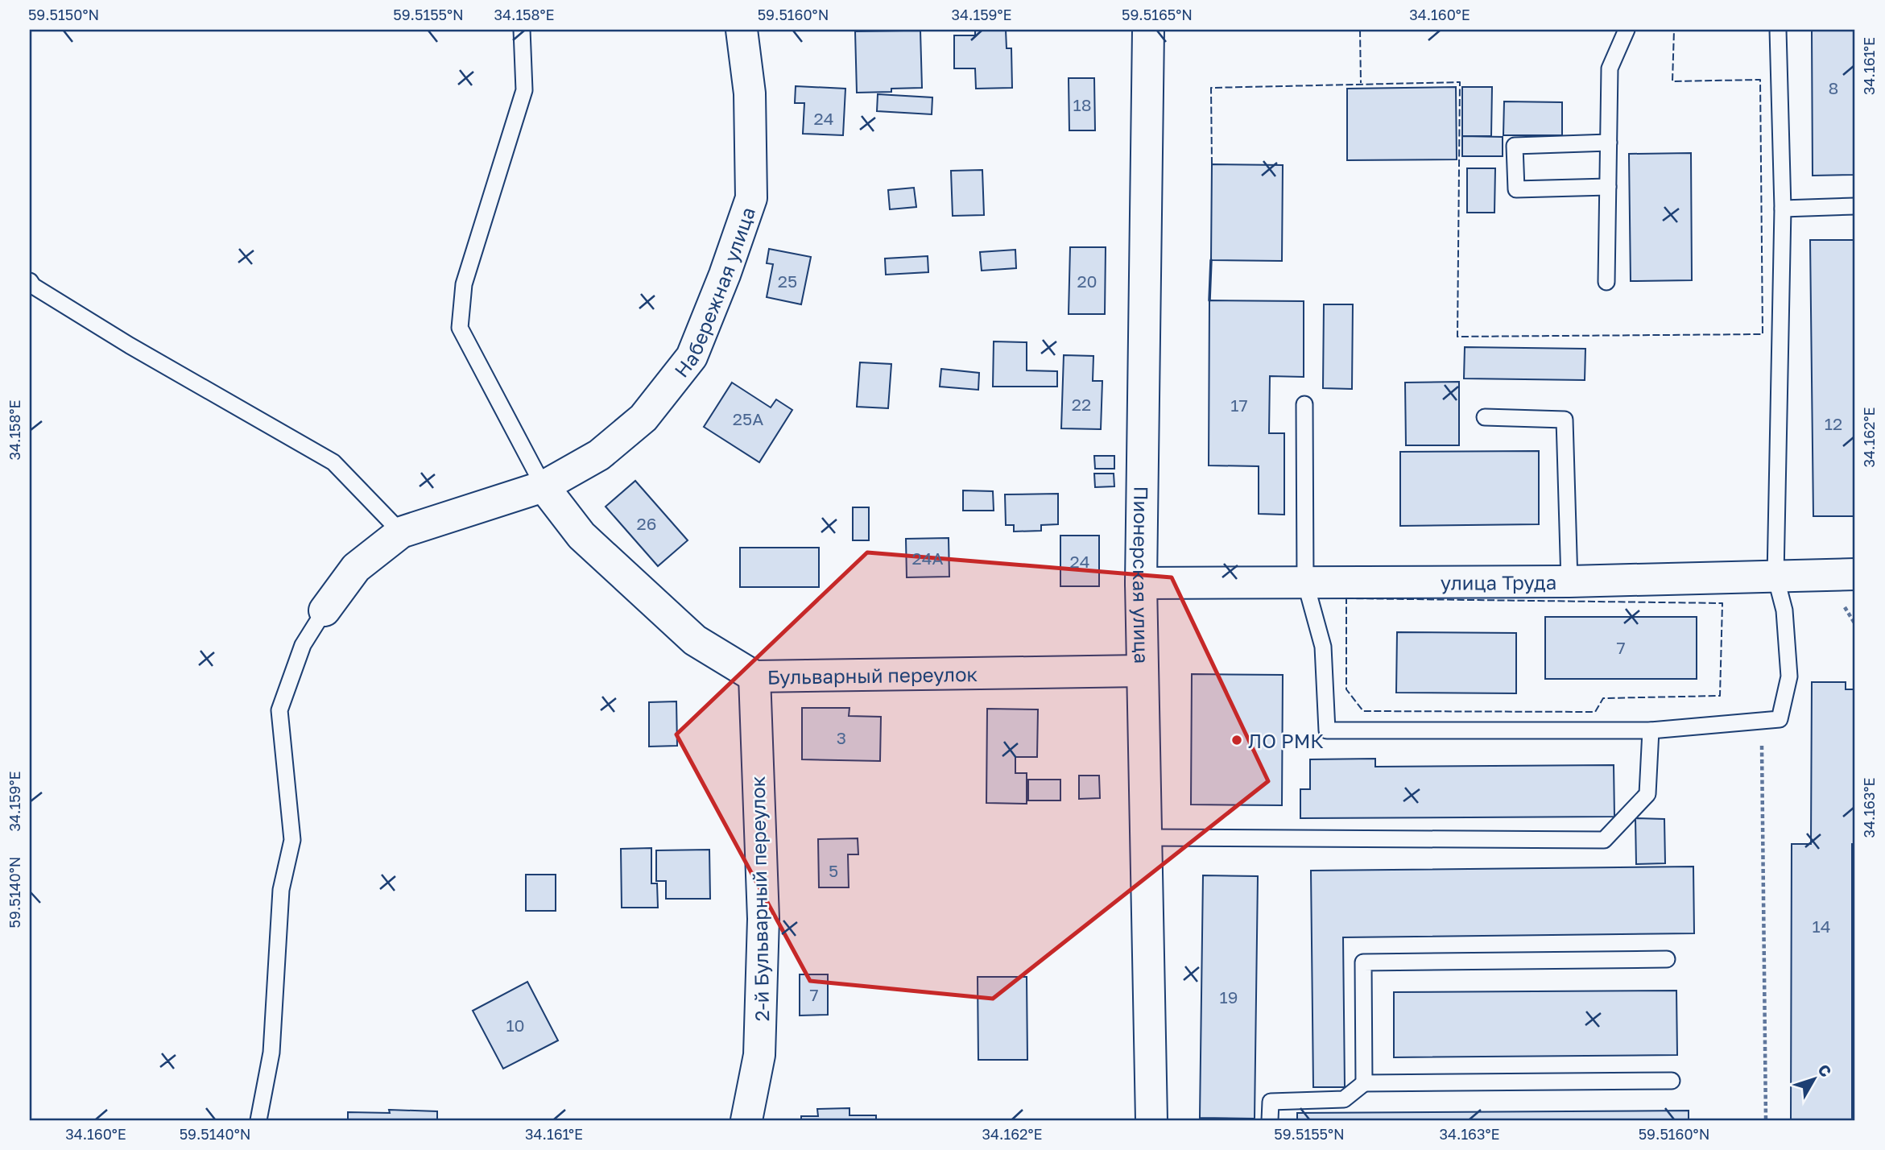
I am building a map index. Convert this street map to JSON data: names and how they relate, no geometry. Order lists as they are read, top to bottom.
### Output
{
  "streets": {
    "street": [
      "Набережная улица",
      "Пионерская улица",
      "улица Труда",
      "Бульварный переулок",
      "2-й Бульварный переулок"
    ]
  },
  "crossings": [
    ["Набережная улица", "Бульварный переулок"],
    ["Пионерская улица", "улица Труда"],
    ["Пионерская улица", "Бульварный переулок"],
    ["Бульварный переулок", "2-й Бульварный переулок"]
  ],
  "places": ["ЛО РМК"],
  "house_numbers": [
    "8",
    "18",
    "24",
    "25",
    "20",
    "22",
    "17",
    "25А",
    "12",
    "26",
    "24А",
    "24",
    "7",
    "3",
    "5",
    "14",
    "7",
    "19",
    "10"
  ],
  "north": "top right",
  "coordinates": [
    "59.5150°N",
    "59.5155°N",
    "34.158°E",
    "59.5160°N",
    "34.159°E",
    "59.5165°N",
    "34.160°E",
    "34.161°E",
    "34.162°E",
    "34.163°E",
    "59.5140°N"
  ]
}
